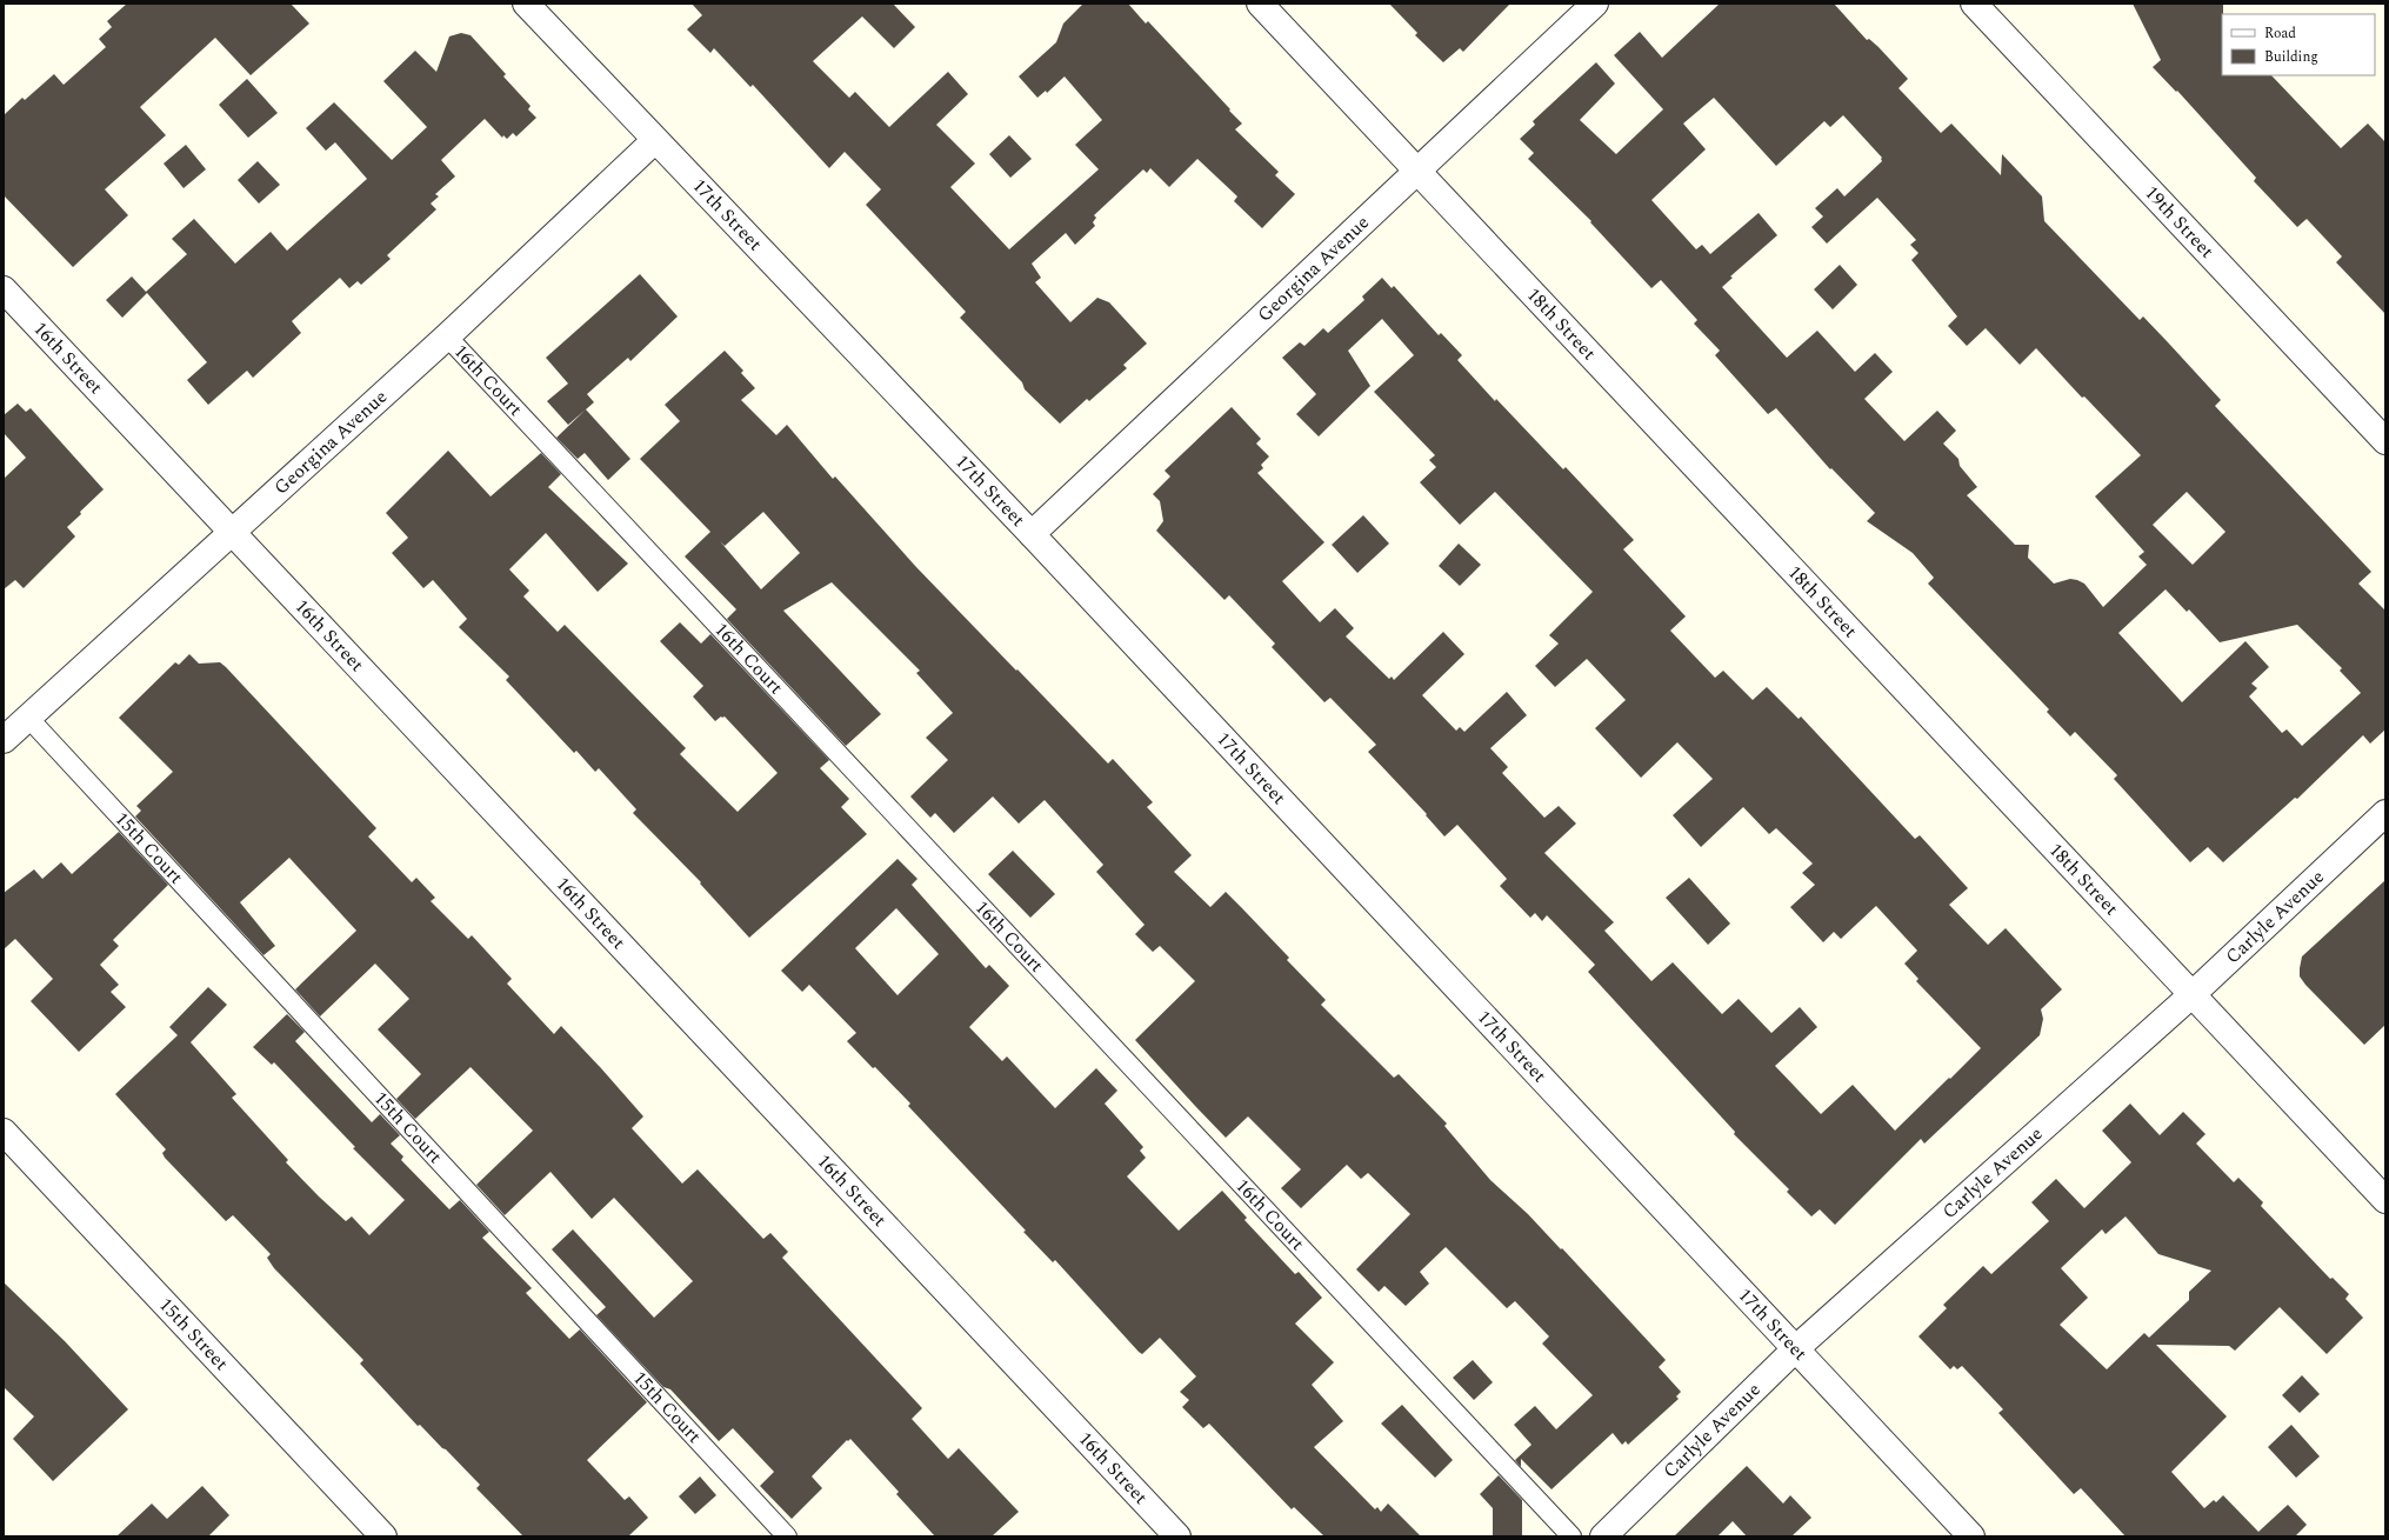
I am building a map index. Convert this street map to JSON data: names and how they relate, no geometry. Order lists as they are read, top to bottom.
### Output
{
  "streets": {
    "street": [
      "17th Street",
      "19th Street",
      "Georgina Avenue",
      "18th Street",
      "16th Street",
      "Carlyle Avenue",
      "15th Street"
    ],
    "lane": ["16th Court", "15th Court"]
  },
  "crossings": [
    ["17th Street", "Georgina Avenue"],
    ["17th Street", "Carlyle Avenue"],
    ["Georgina Avenue", "18th Street"],
    ["Georgina Avenue", "16th Street"],
    ["Georgina Avenue", "16th Court"],
    ["Georgina Avenue", "15th Court"],
    ["18th Street", "Carlyle Avenue"]
  ],
  "legend": ["Road", "Building"]
}
